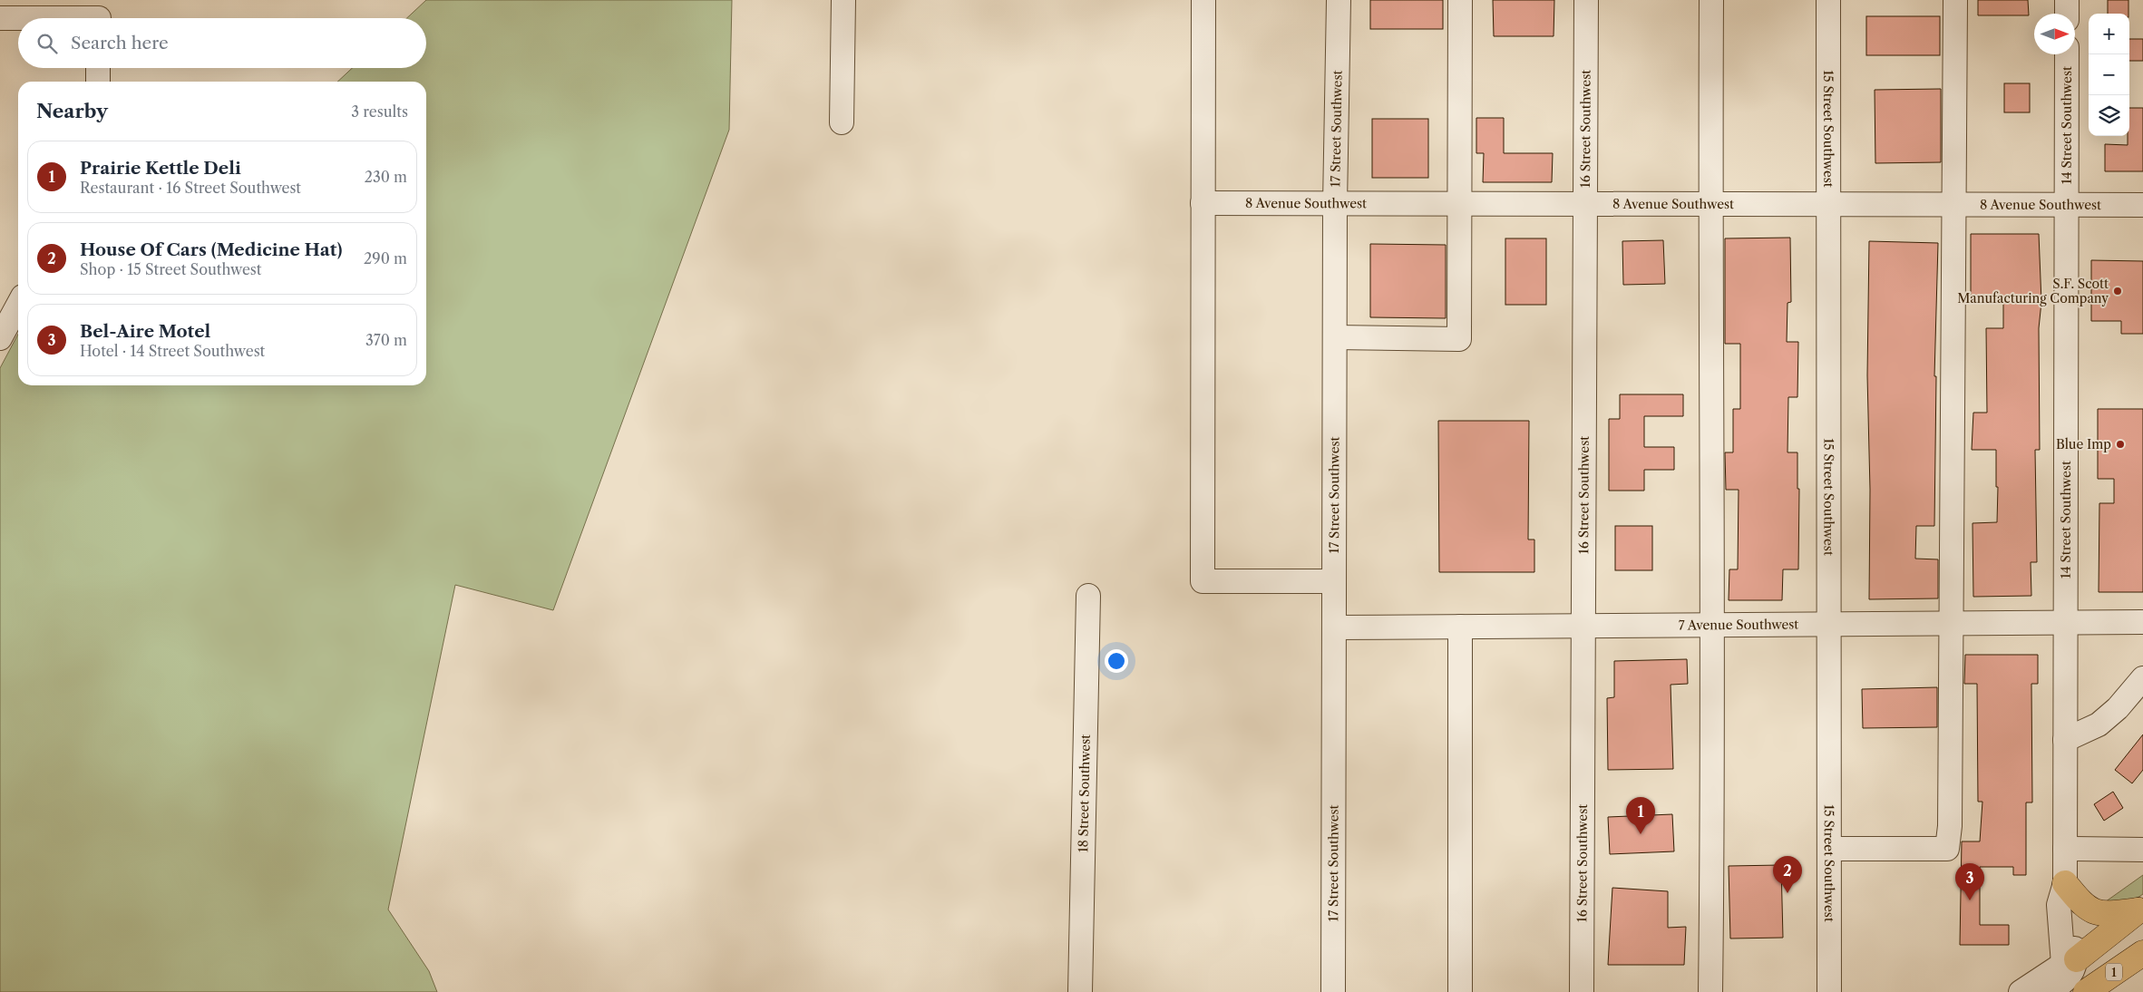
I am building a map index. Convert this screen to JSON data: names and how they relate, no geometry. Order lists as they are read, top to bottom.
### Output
{
  "streets": {
    "highway": ["1"],
    "street": [
      "14 Street Southwest",
      "17 Street Southwest",
      "16 Street Southwest",
      "15 Street Southwest",
      "8 Avenue Southwest",
      "7 Avenue Southwest",
      "18 Street Southwest"
    ]
  },
  "crossings": [
    ["14 Street Southwest", "8 Avenue Southwest"],
    ["14 Street Southwest", "7 Avenue Southwest"],
    ["17 Street Southwest", "8 Avenue Southwest"],
    ["17 Street Southwest", "7 Avenue Southwest"],
    ["16 Street Southwest", "8 Avenue Southwest"],
    ["16 Street Southwest", "7 Avenue Southwest"],
    ["15 Street Southwest", "8 Avenue Southwest"],
    ["15 Street Southwest", "7 Avenue Southwest"]
  ],
  "places": ["S.F. Scott Manufacturing Company", "Blue Imp"],
  "north": "right",
  "page": {
    "map_buttons": ["+", "−"],
    "search": "Search here",
    "heading": ["Nearby", "3 results"],
    "list": [
      {
        "mark": "1",
        "name": "Prairie Kettle Deli",
        "note": "Restaurant · 16 Street Southwest",
        "value": "230 m"
      },
      {
        "mark": "2",
        "name": "House Of Cars (Medicine Hat)",
        "note": "Shop · 15 Street Southwest",
        "value": "290 m"
      },
      {
        "mark": "3",
        "name": "Bel-Aire Motel",
        "note": "Hotel · 14 Street Southwest",
        "value": "370 m"
      }
    ],
    "pins": ["1", "2", "3"]
  }
}
